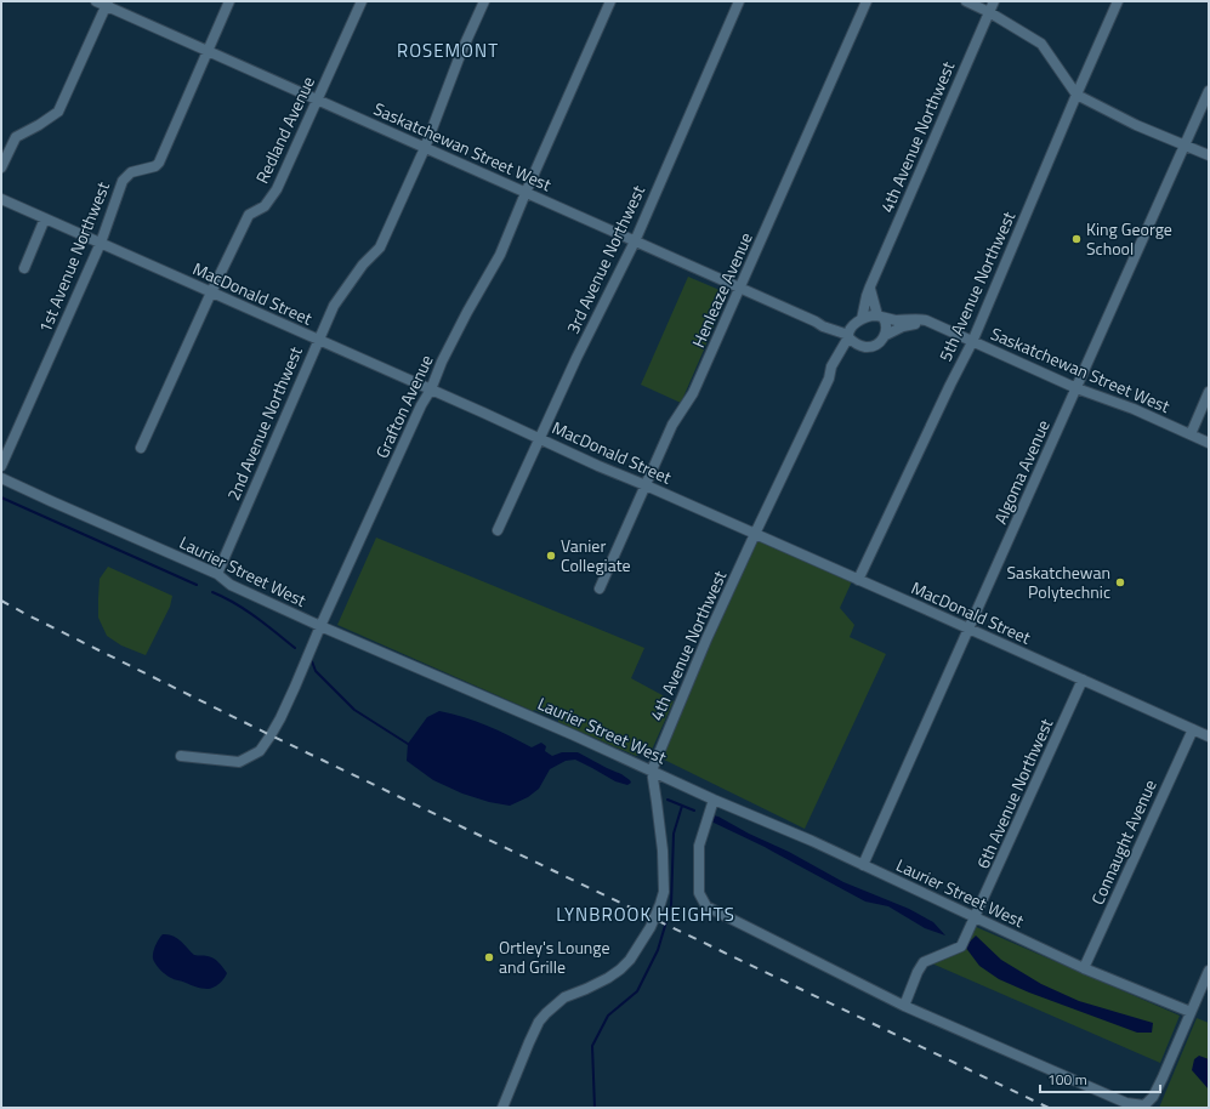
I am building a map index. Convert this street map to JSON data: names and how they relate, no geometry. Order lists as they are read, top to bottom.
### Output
{
  "streets": {
    "street": [
      "Redland Avenue",
      "4th Avenue Northwest",
      "Saskatchewan Street West",
      "1st Avenue Northwest",
      "3rd Avenue Northwest",
      "5th Avenue Northwest",
      "Henleaze Avenue",
      "MacDonald Street",
      "Grafton Avenue",
      "2nd Avenue Northwest",
      "Algoma Avenue",
      "Laurier Street West",
      "6th Avenue Northwest",
      "Connaught Avenue"
    ]
  },
  "crossings": [
    ["Redland Avenue", "Saskatchewan Street West"],
    ["Redland Avenue", "MacDonald Street"],
    ["4th Avenue Northwest", "Saskatchewan Street West"],
    ["4th Avenue Northwest", "MacDonald Street"],
    ["4th Avenue Northwest", "Laurier Street West"],
    ["Saskatchewan Street West", "1st Avenue Northwest"],
    ["Saskatchewan Street West", "3rd Avenue Northwest"],
    ["Saskatchewan Street West", "5th Avenue Northwest"],
    ["Saskatchewan Street West", "Henleaze Avenue"],
    ["Saskatchewan Street West", "Grafton Avenue"],
    ["Saskatchewan Street West", "2nd Avenue Northwest"],
    ["Saskatchewan Street West", "Algoma Avenue"],
    ["1st Avenue Northwest", "MacDonald Street"],
    ["3rd Avenue Northwest", "MacDonald Street"],
    ["5th Avenue Northwest", "MacDonald Street"],
    ["Henleaze Avenue", "MacDonald Street"],
    ["MacDonald Street", "Grafton Avenue"],
    ["MacDonald Street", "2nd Avenue Northwest"],
    ["MacDonald Street", "Algoma Avenue"],
    ["MacDonald Street", "6th Avenue Northwest"],
    ["MacDonald Street", "Connaught Avenue"],
    ["Grafton Avenue", "Laurier Street West"],
    ["2nd Avenue Northwest", "Laurier Street West"],
    ["Algoma Avenue", "Laurier Street West"],
    ["Laurier Street West", "6th Avenue Northwest"],
    ["Laurier Street West", "Connaught Avenue"]
  ],
  "districts": ["ROSEMONT", "LYNBROOK HEIGHTS"],
  "places": [
    "King George School",
    "Vanier Collegiate",
    "Saskatchewan Polytechnic",
    "Ortley's Lounge and Grille"
  ],
  "scale_bar": "100 m"
}
